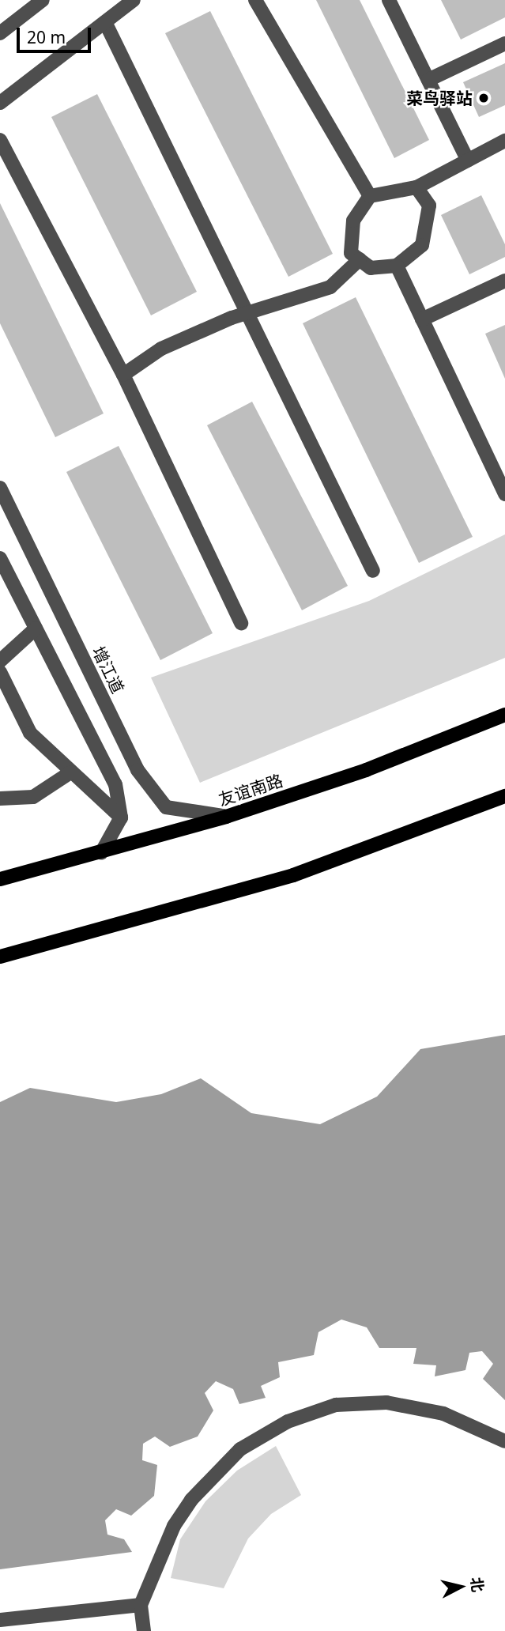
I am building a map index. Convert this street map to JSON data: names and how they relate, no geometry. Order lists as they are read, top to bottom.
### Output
{
  "streets": {
    "main road": ["友谊南路"],
    "street": ["增江道"]
  },
  "crossings": [
    ["增江道", "友谊南路"]
  ],
  "places": ["菜鸟驿站"],
  "scale_bar": "20 m",
  "north": "right"
}
